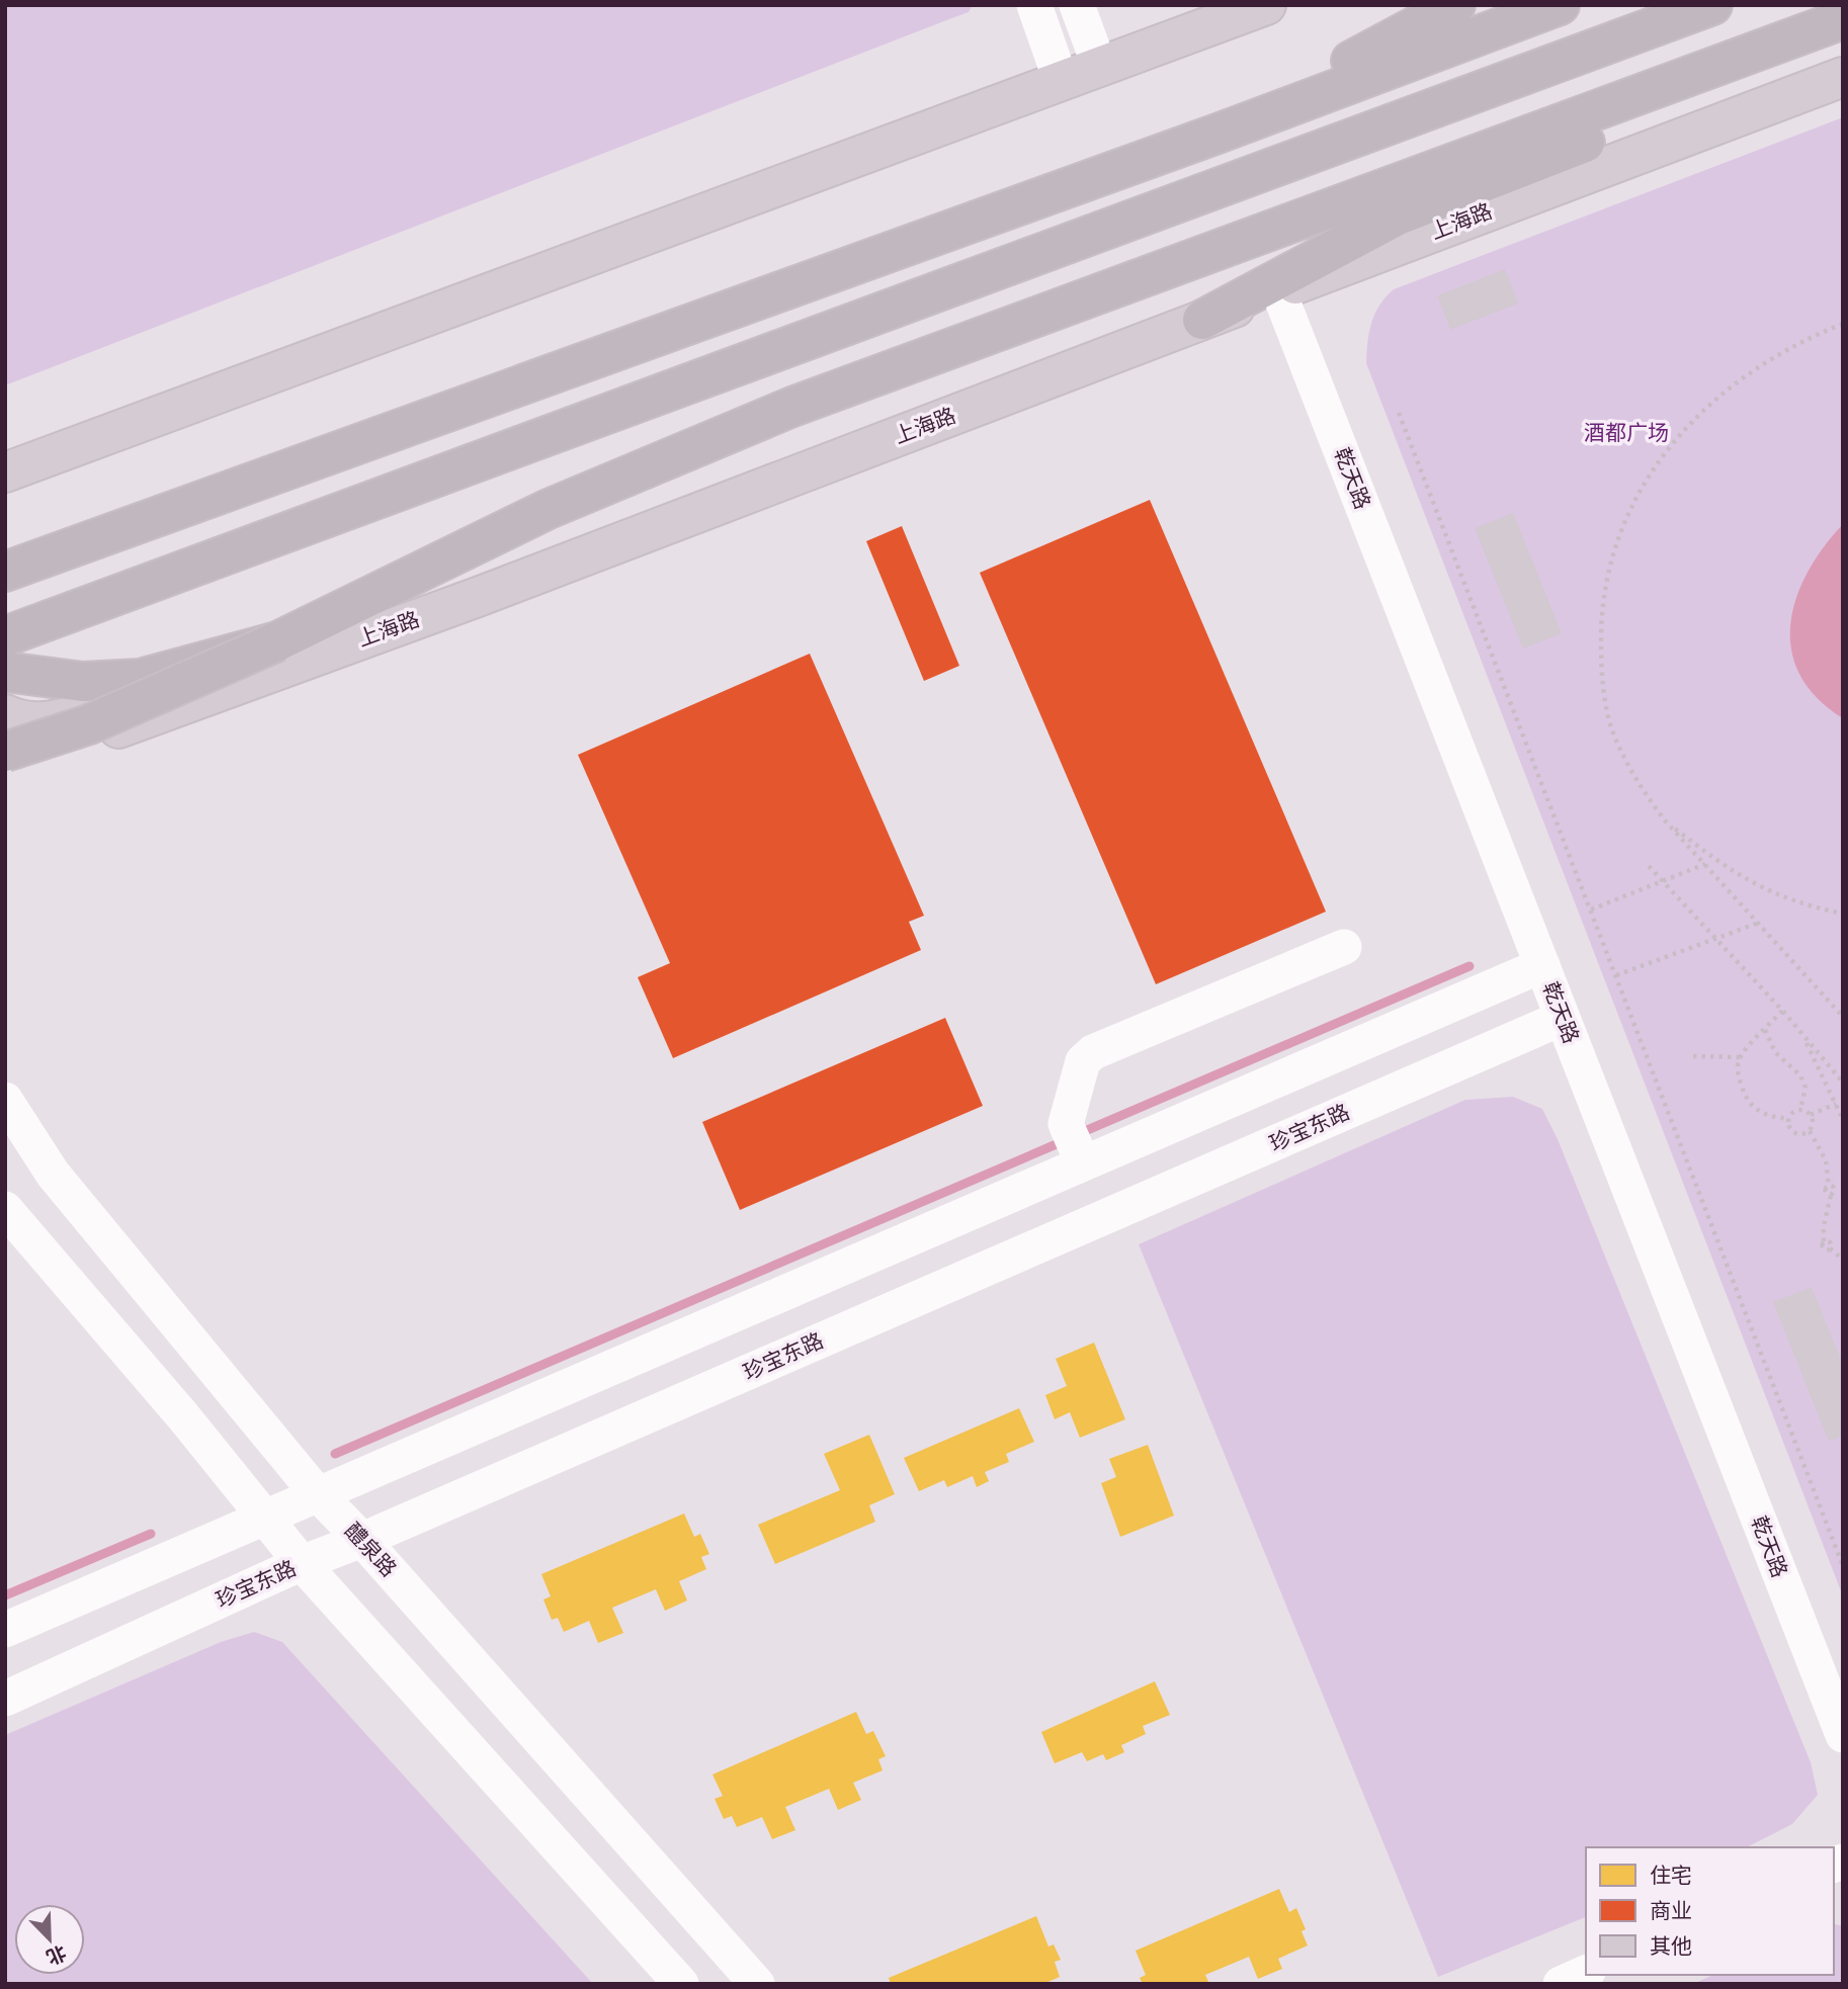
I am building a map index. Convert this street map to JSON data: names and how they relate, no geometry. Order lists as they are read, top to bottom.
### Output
{
  "streets": {
    "main road": ["上海路"],
    "street": ["乾天路", "珍宝东路", "醴泉路"]
  },
  "crossings": [
    ["上海路", "乾天路"],
    ["乾天路", "珍宝东路"],
    ["珍宝东路", "醴泉路"]
  ],
  "parks": ["酒都广场"],
  "legend": ["住宅", "商业", "其他"],
  "north": "bottom right"
}
